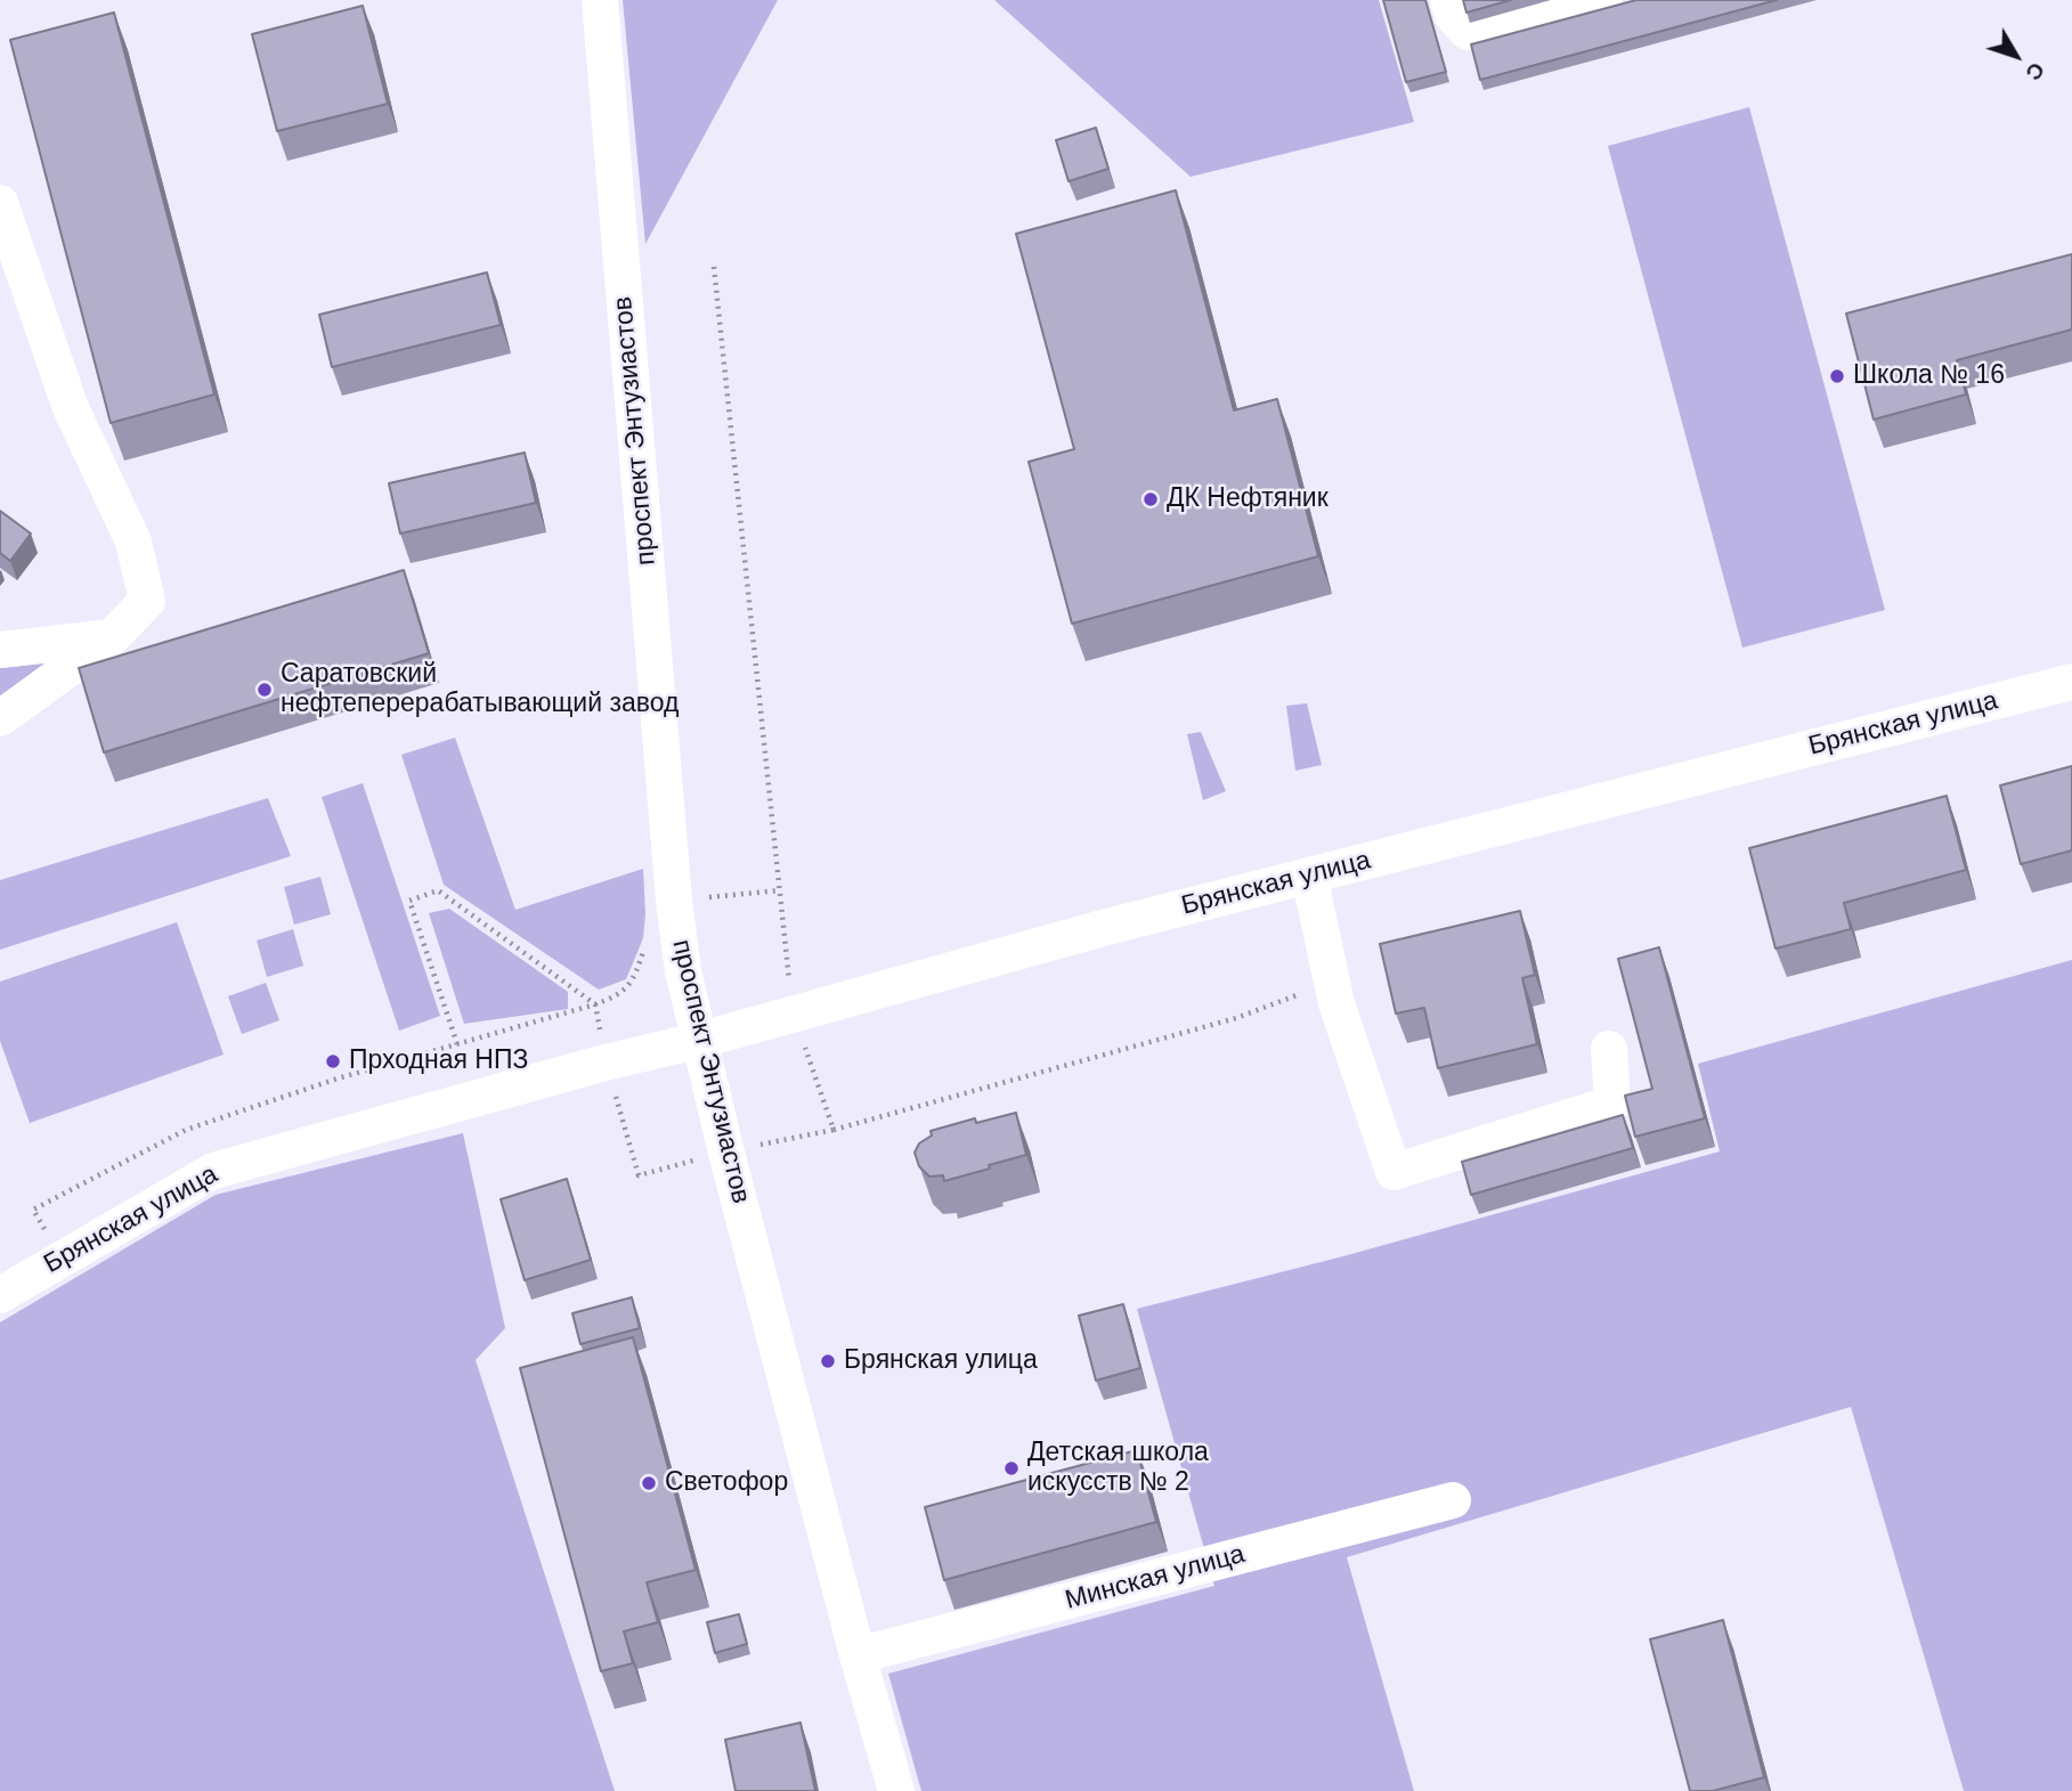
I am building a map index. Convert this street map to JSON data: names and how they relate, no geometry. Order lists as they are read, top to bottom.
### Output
{
  "streets": {
    "street": ["проспект Энтузиастов", "Брянская улица", "Минская улица"]
  },
  "crossings": [
    ["проспект Энтузиастов", "Брянская улица"],
    ["проспект Энтузиастов", "Минская улица"]
  ],
  "places": [
    "Школа № 16",
    "ДК Нефтяник",
    "Саратовский нефтеперерабатывающий завод",
    "Прходная НПЗ",
    "Брянская улица",
    "Детская школа искусств № 2",
    "Светофор"
  ],
  "north": "bottom right"
}
